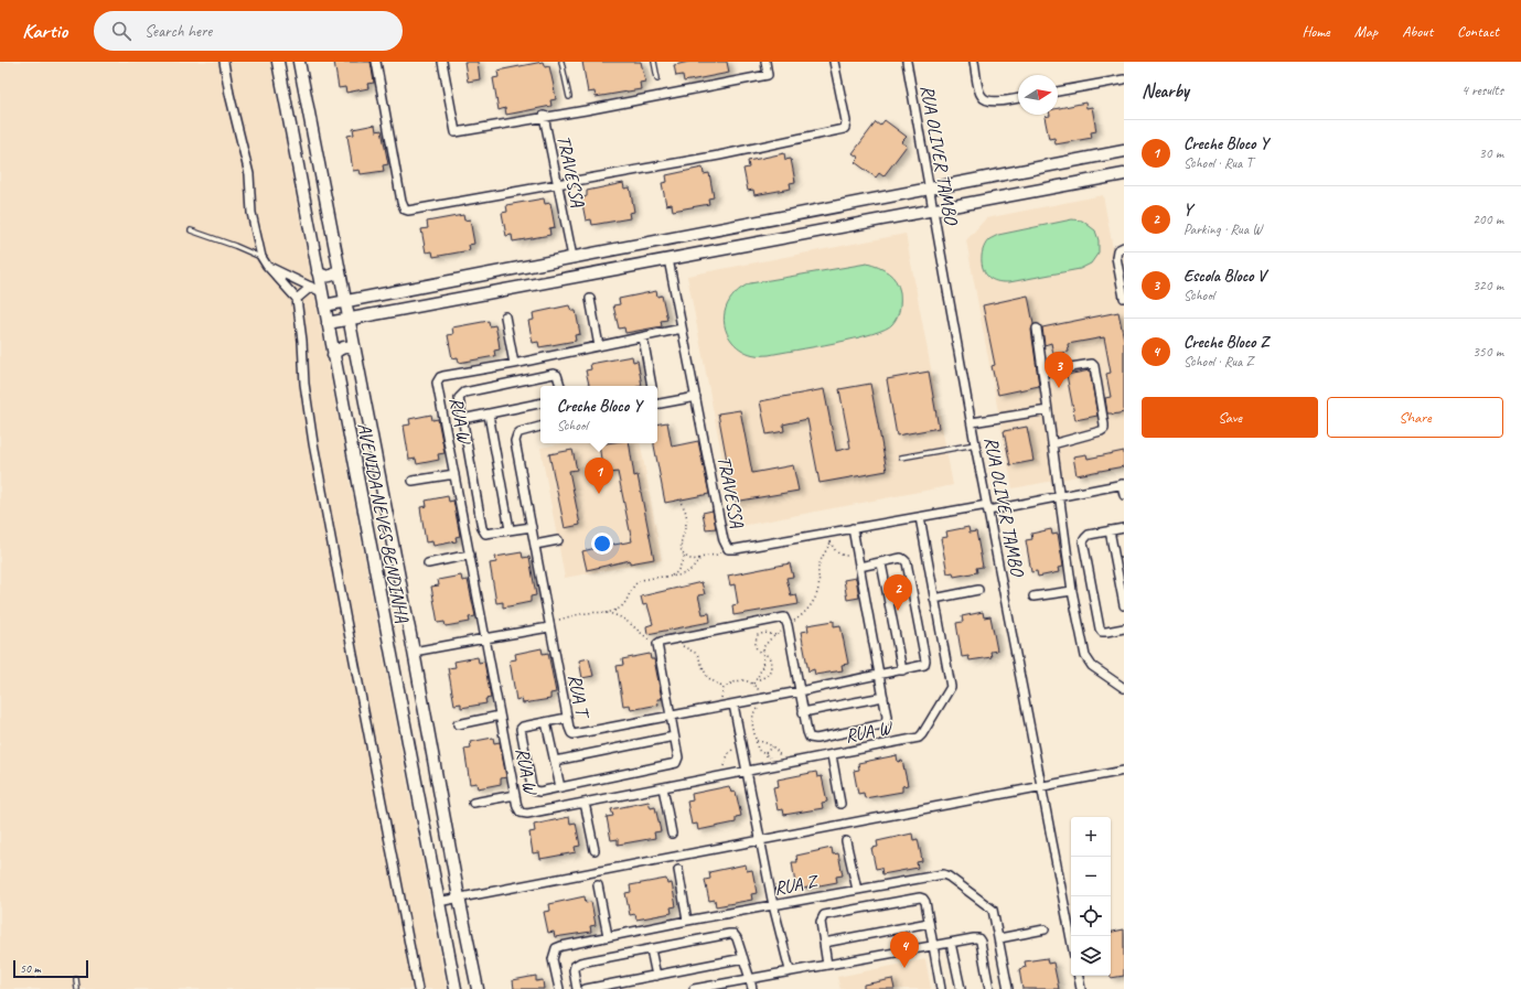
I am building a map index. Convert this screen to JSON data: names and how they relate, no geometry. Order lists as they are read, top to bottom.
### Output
{
  "streets": {
    "street": [
      "RUA OLIVER TAMBO",
      "TRAVESSA",
      "RUA W",
      "AVENIDA NEVES BENDINHA",
      "RUA T",
      "RUA Z"
    ]
  },
  "crossings": [
    ["RUA OLIVER TAMBO", "TRAVESSA"],
    ["TRAVESSA", "RUA W"]
  ],
  "scale_bar": "50 m",
  "north": "right",
  "page": {
    "header": "Kartio",
    "search": "Search here",
    "nav": [
      "Home",
      "Map",
      "About",
      "Contact"
    ],
    "heading": ["Nearby", "4 results"],
    "list": [
      {
        "mark": "1",
        "name": "Creche Bloco Y",
        "note": "School · Rua T",
        "value": "30 m"
      },
      {
        "mark": "2",
        "name": "Y",
        "note": "Parking · Rua W",
        "value": "200 m"
      },
      {
        "mark": "3",
        "name": "Escola Bloco V",
        "note": "School",
        "value": "320 m"
      },
      {
        "mark": "4",
        "name": "Creche Bloco Z",
        "note": "School · Rua Z",
        "value": "350 m"
      }
    ],
    "pins": [
      "3",
      "1",
      "2",
      "4"
    ],
    "buttons": ["Save", "Share"],
    "popup": ["Creche Bloco Y", "School"],
    "map_buttons": ["+", "−"],
    "scale": "50 m"
  }
}
